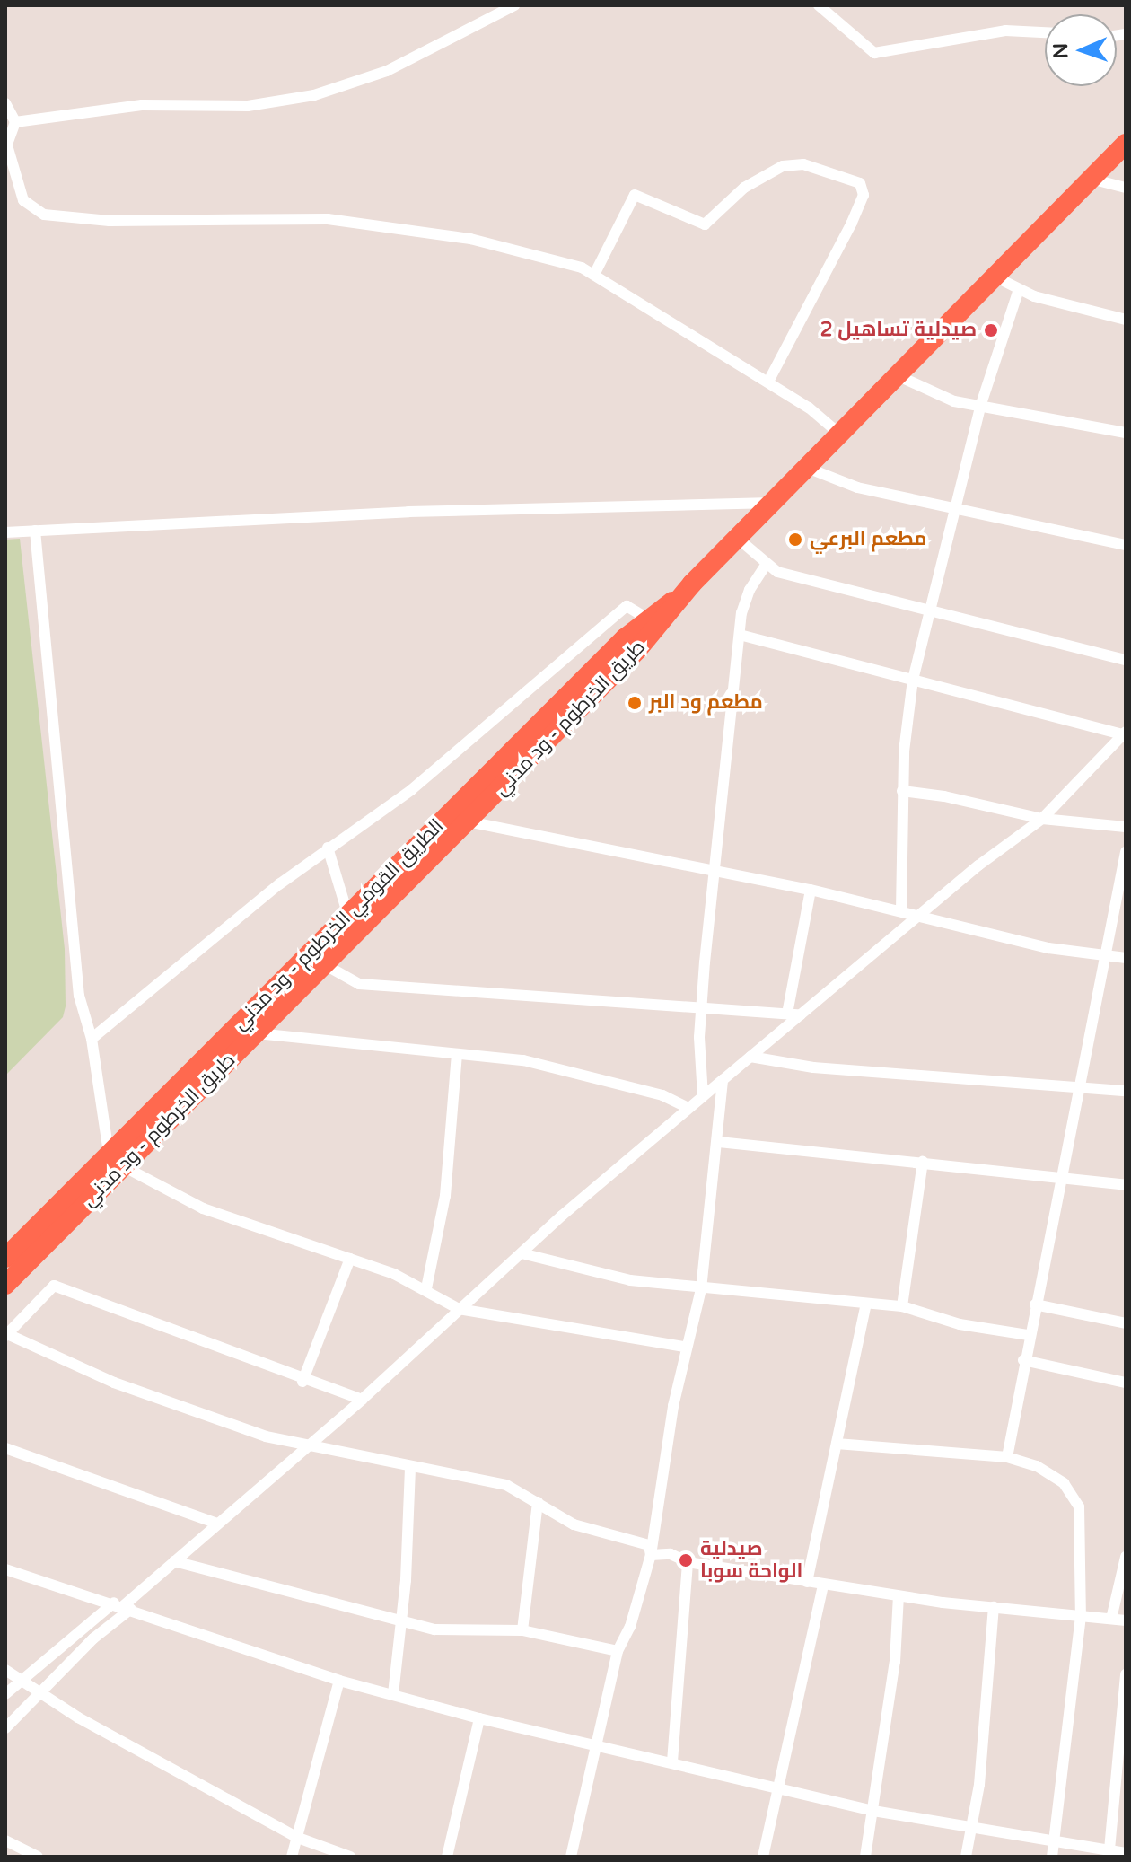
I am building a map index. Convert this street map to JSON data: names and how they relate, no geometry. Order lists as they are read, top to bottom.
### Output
{
  "streets": {
    "highway": ["طريق الخرطوم - ود مدني", "الطريق القومي الخرطوم - ود مدني"]
  },
  "crossings": [
    ["طريق الخرطوم - ود مدني", "الطريق القومي الخرطوم - ود مدني"]
  ],
  "places": [
    "صيدلية تساهيل 2",
    "مطعم البرعي",
    "مطعم ود البر",
    "صيدلية الواحة سوبا"
  ],
  "north": "left"
}
